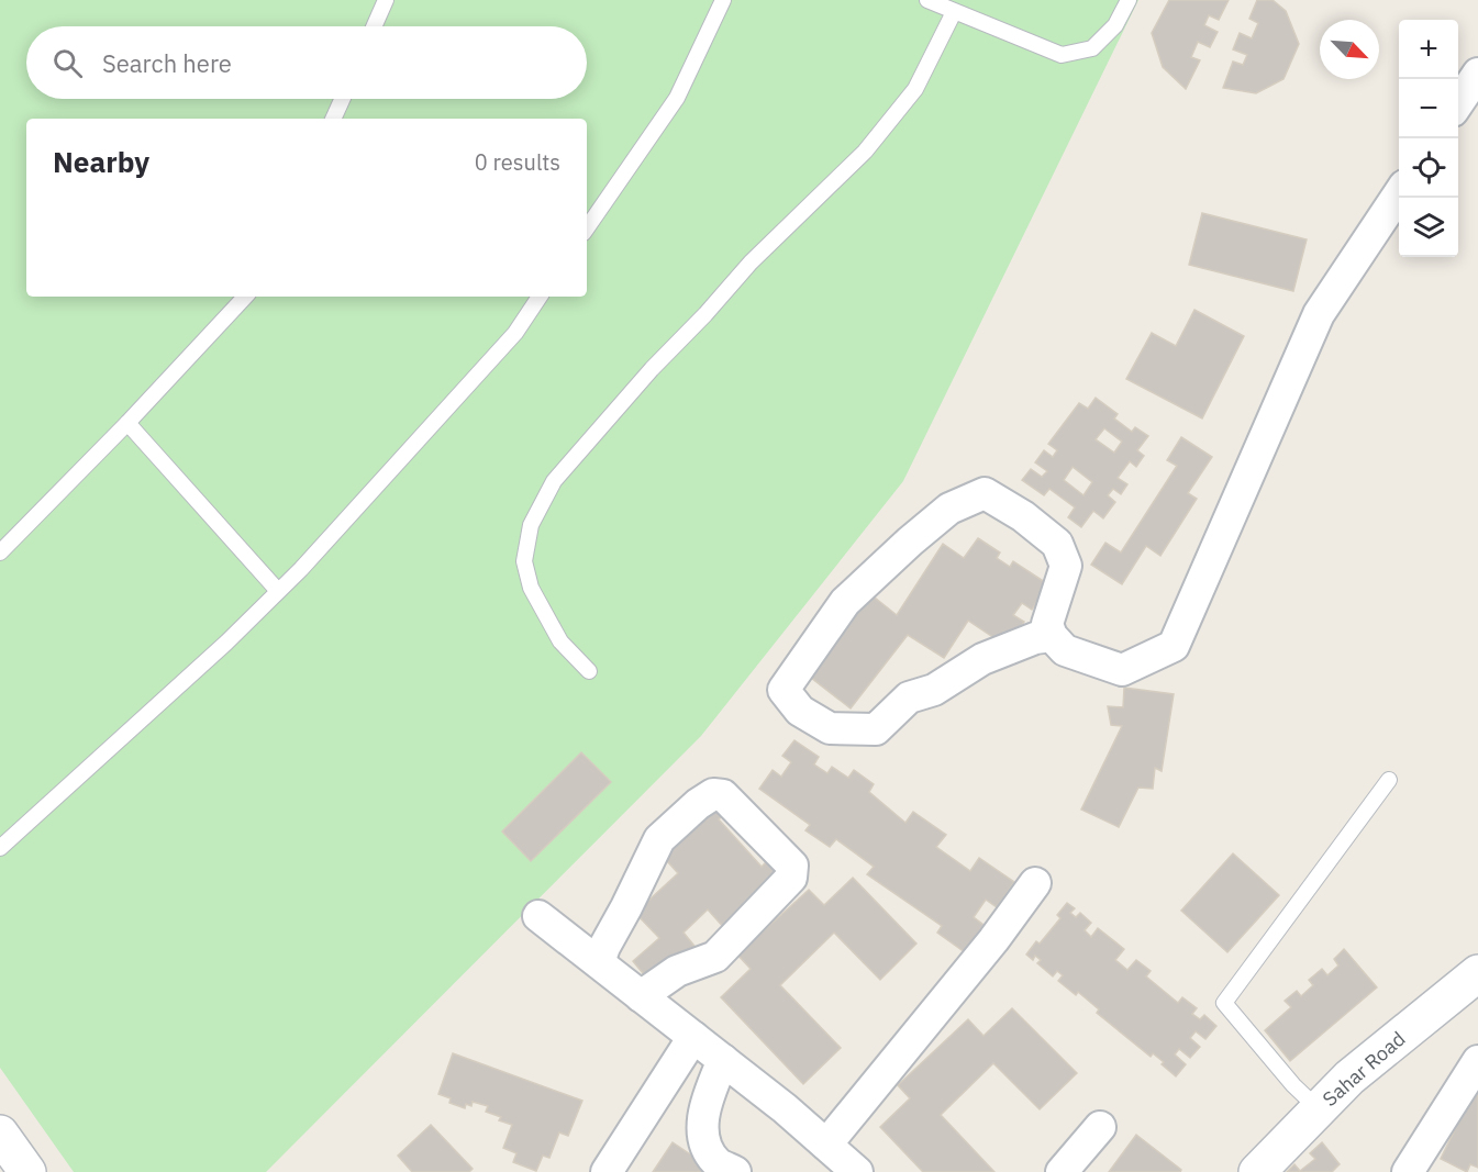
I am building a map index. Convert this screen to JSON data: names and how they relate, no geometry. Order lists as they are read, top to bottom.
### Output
{
  "streets": {
    "street": ["Sahar Road"]
  },
  "north": "bottom right",
  "page": {
    "map_buttons": ["+", "−"],
    "search": "Search here",
    "heading": ["Nearby", "0 results"]
  }
}
